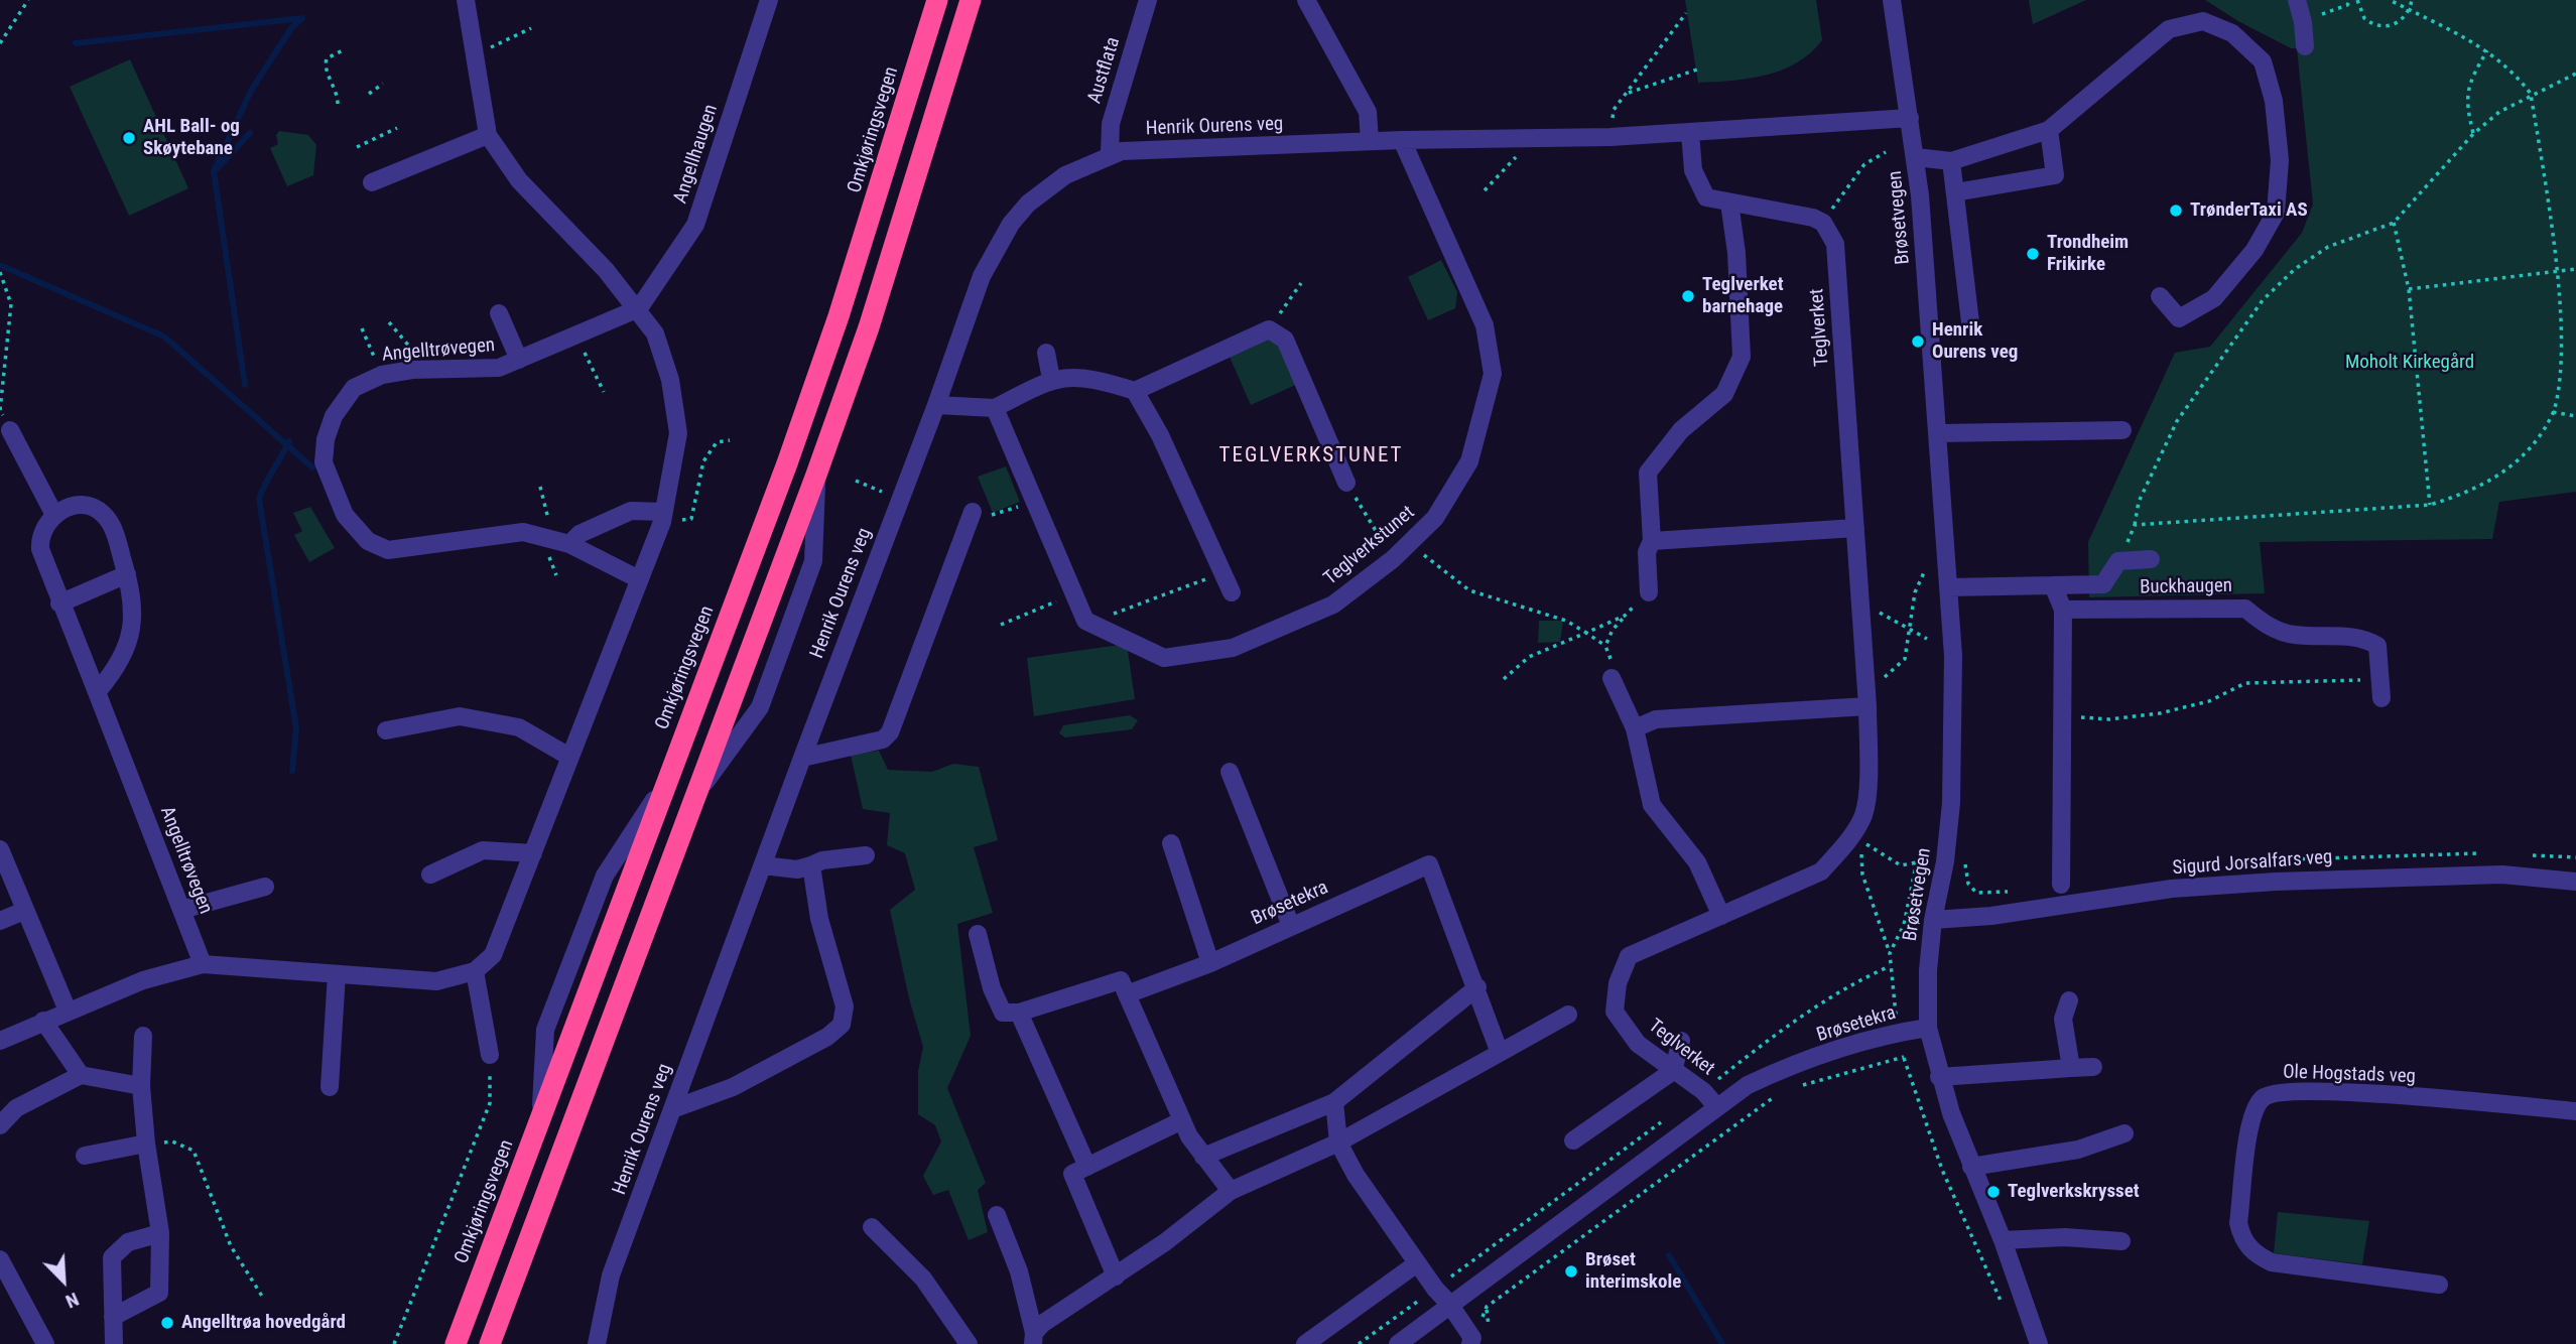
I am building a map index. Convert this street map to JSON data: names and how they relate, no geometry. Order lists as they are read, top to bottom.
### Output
{
  "streets": {
    "highway": ["Omkjøringsvegen"],
    "street": [
      "Austflata",
      "Henrik Ourens veg",
      "Angellhaugen",
      "Brøsetvegen",
      "Teglverket",
      "Angelltrøvegen",
      "Teglverkstunet",
      "Buckhaugen",
      "Sigurd Jorsalfars veg",
      "Brøsetekra",
      "Ole Hogstads veg"
    ]
  },
  "crossings": [
    ["Austflata", "Henrik Ourens veg"],
    ["Henrik Ourens veg", "Brøsetvegen"],
    ["Henrik Ourens veg", "Teglverkstunet"],
    ["Angellhaugen", "Angelltrøvegen"],
    ["Brøsetvegen", "Sigurd Jorsalfars veg"],
    ["Brøsetvegen", "Brøsetekra"],
    ["Teglverket", "Brøsetekra"]
  ],
  "districts": ["TEGLVERKSTUNET"],
  "parks": ["Moholt Kirkegård"],
  "places": [
    "AHL Ball- og Skøytebane",
    "TrønderTaxi AS",
    "Trondheim Frikirke",
    "Teglverket barnehage",
    "Henrik Ourens veg",
    "Teglverkskrysset",
    "Brøset interimskole",
    "Angelltrøa hovedgård"
  ],
  "north": "bottom right"
}
